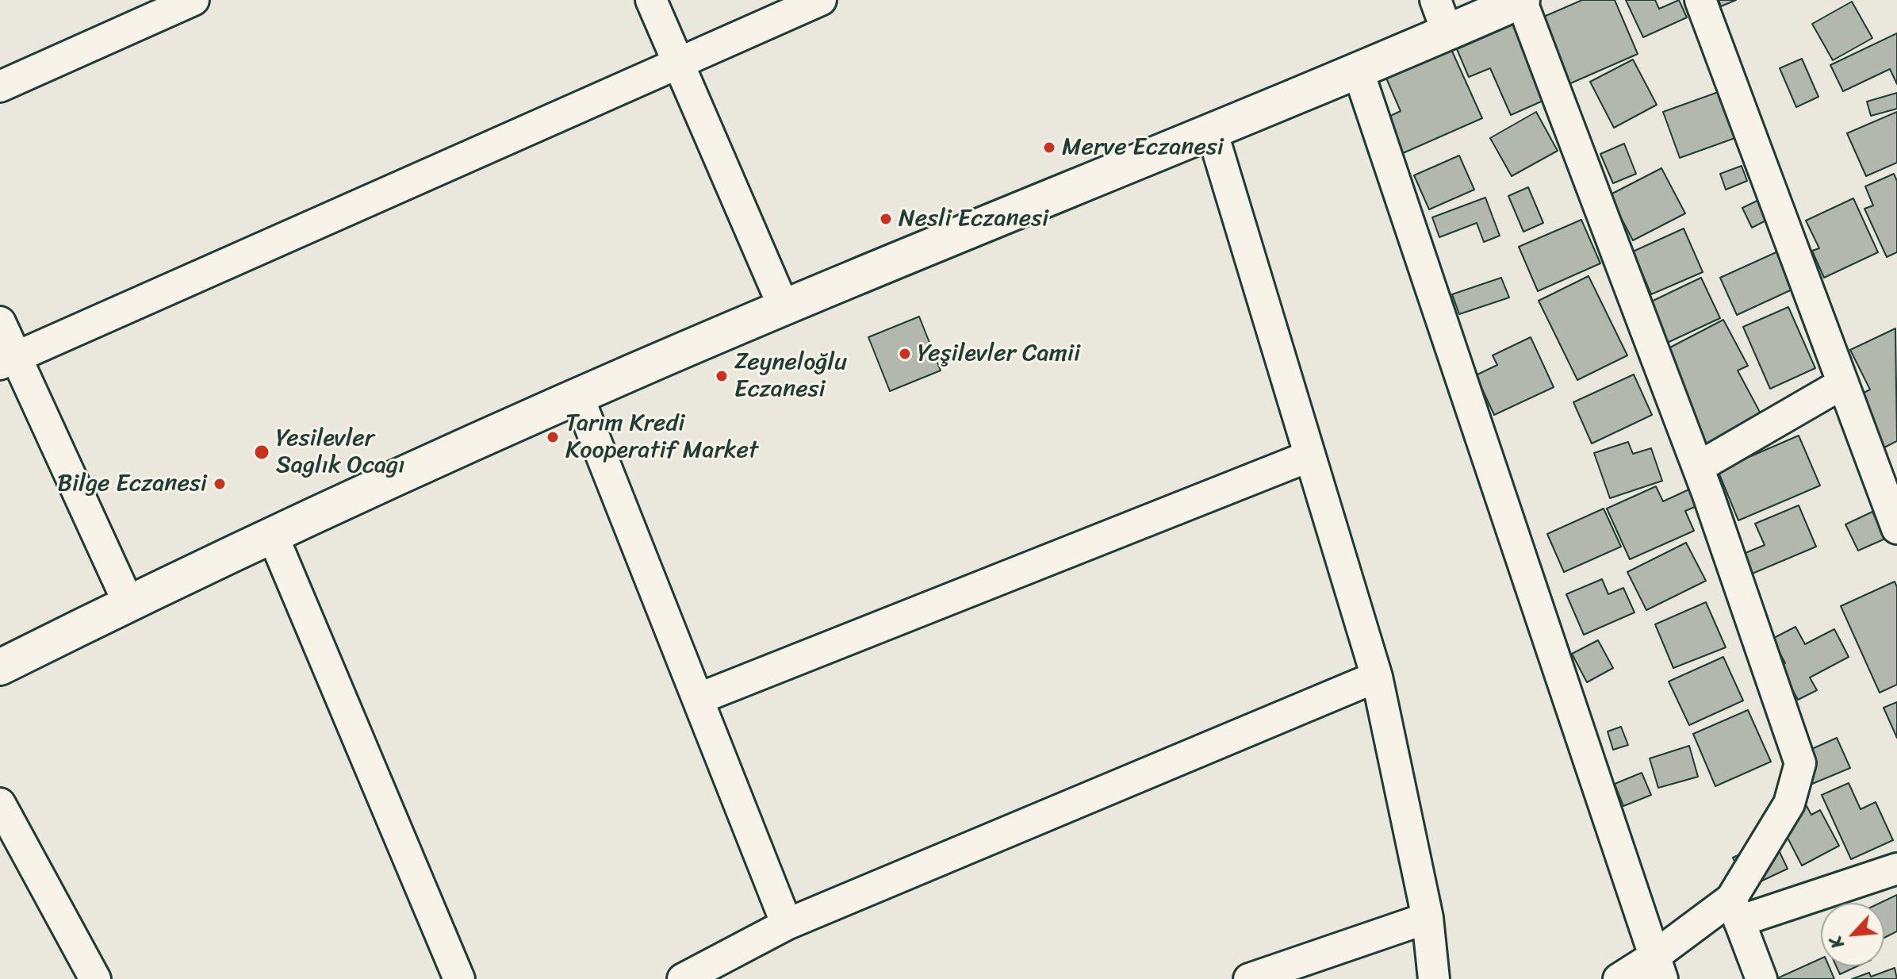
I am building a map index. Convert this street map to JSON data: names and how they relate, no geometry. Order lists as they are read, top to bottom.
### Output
{
  "places": [
    "Merve Eczanesi",
    "Nesli Eczanesi",
    "Yeşilevler Camii",
    "Zeyneloğlu Eczanesi",
    "Tarım Kredi Kooperatif Market",
    "Yesilevler Saglık Ocagı",
    "Bilge Eczanesi"
  ],
  "north": "bottom left"
}
